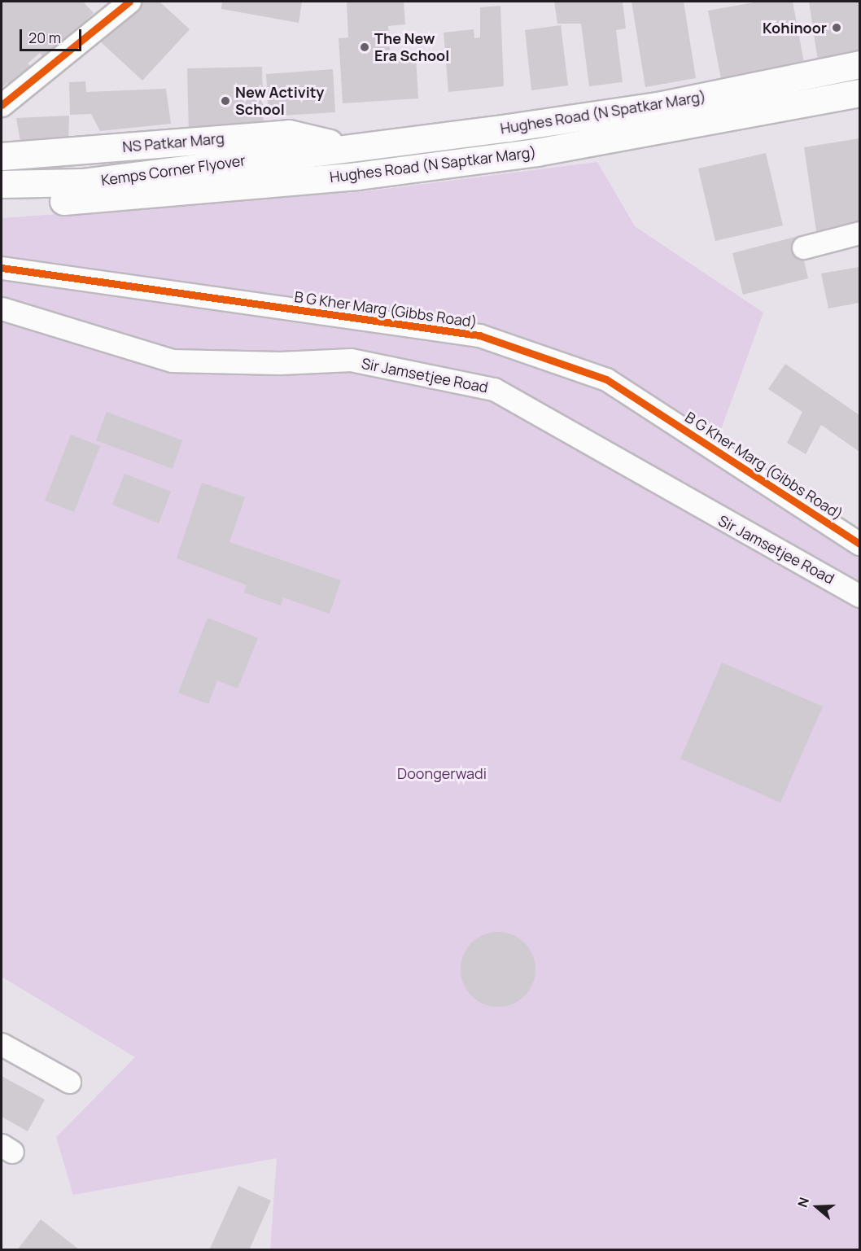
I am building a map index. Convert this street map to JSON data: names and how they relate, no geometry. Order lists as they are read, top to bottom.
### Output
{
  "streets": {
    "main road": [
      "Hughes Road (N Spatkar Marg)",
      "NS Patkar Marg",
      "Hughes Road (N Saptkar Marg)",
      "Kemps Corner Flyover"
    ],
    "street": ["B G Kher Marg (Gibbs Road)", "Sir Jamsetjee Road"]
  },
  "crossings": [
    ["Hughes Road (N Spatkar Marg)", "NS Patkar Marg"],
    ["Hughes Road (N Spatkar Marg)", "Kemps Corner Flyover"],
    ["NS Patkar Marg", "Kemps Corner Flyover"]
  ],
  "parks": ["Doongerwadi"],
  "places": ["Kohinoor", "The New Era School", "New Activity School"],
  "scale_bar": "20 m",
  "north": "left"
}
